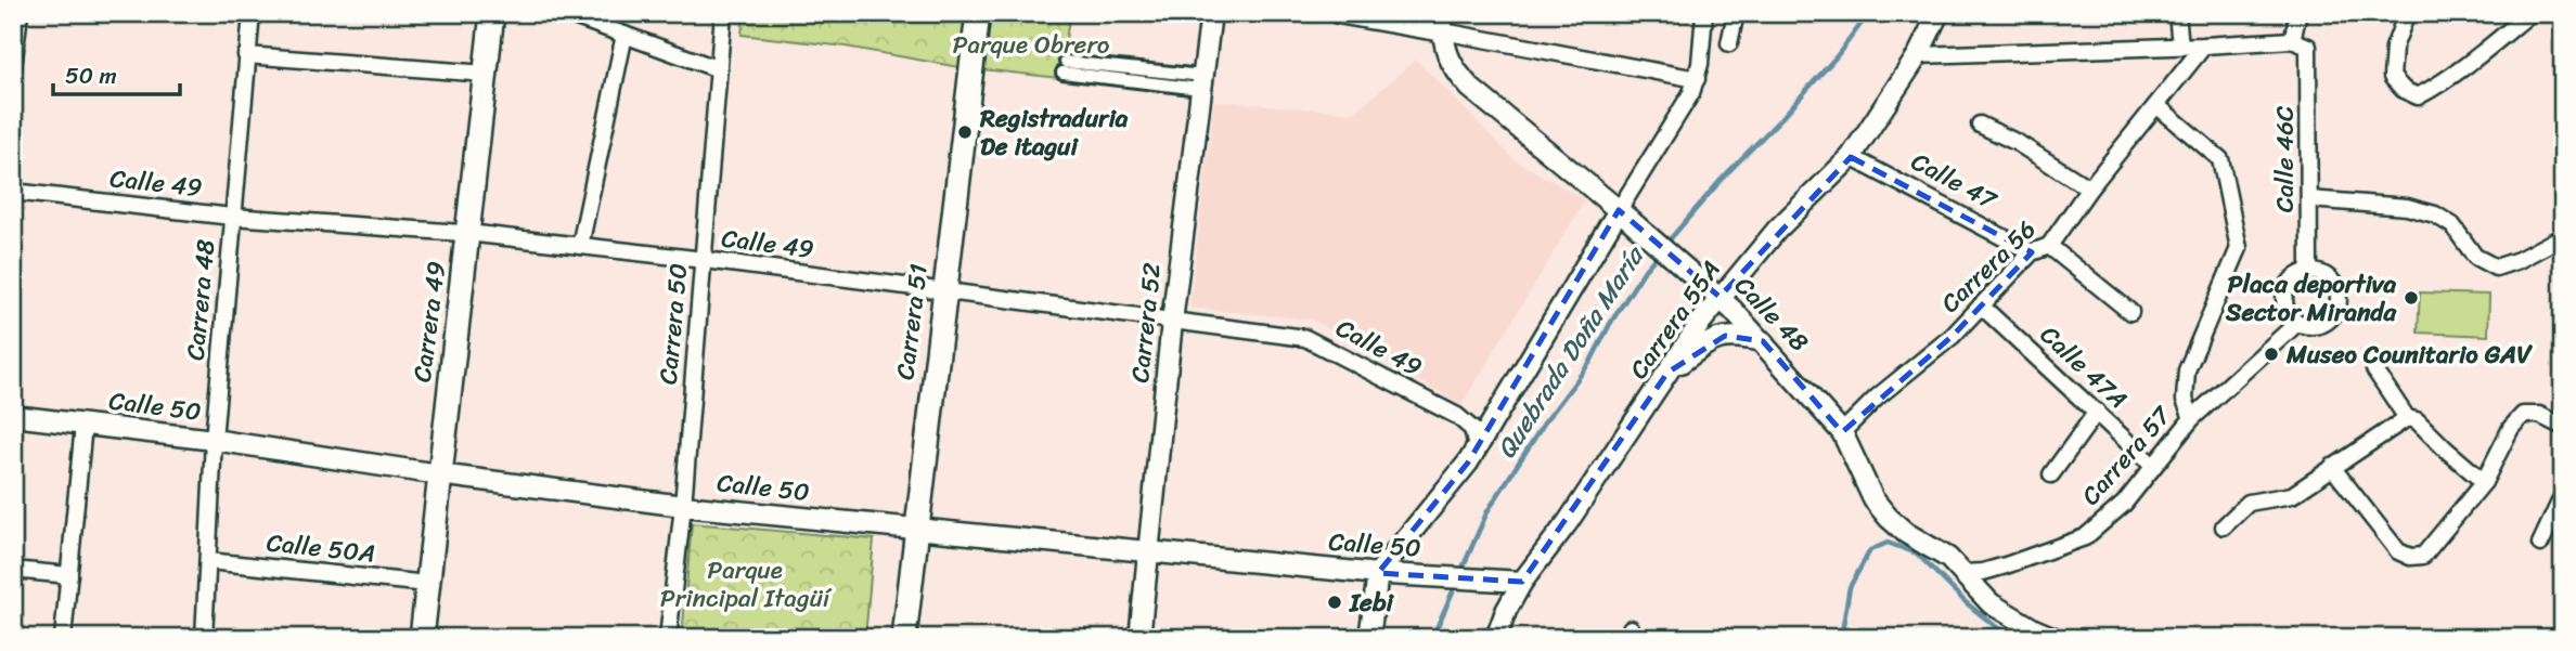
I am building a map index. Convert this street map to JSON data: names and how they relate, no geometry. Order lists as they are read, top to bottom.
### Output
{
  "streets": {
    "main road": ["Carrera 49", "Carrera 51"],
    "street": [
      "Calle 46C",
      "Calle 47",
      "Calle 49",
      "Carrera 56",
      "Carrera 48",
      "Calle 48",
      "Carrera 55A",
      "Carrera 52",
      "Carrera 50",
      "Calle 47A",
      "Calle 50",
      "Carrera 57",
      "Calle 50A"
    ]
  },
  "crossings": [
    ["Calle 46C", "Carrera 57"],
    ["Calle 47", "Carrera 56"],
    ["Calle 47", "Carrera 55A"],
    ["Calle 49", "Carrera 48"],
    ["Calle 49", "Carrera 49"],
    ["Calle 49", "Carrera 51"],
    ["Calle 49", "Carrera 52"],
    ["Calle 49", "Carrera 50"],
    ["Carrera 56", "Calle 48"],
    ["Carrera 56", "Calle 47A"],
    ["Carrera 48", "Calle 50"],
    ["Carrera 48", "Calle 50A"],
    ["Calle 48", "Carrera 55A"],
    ["Calle 48", "Carrera 57"],
    ["Carrera 55A", "Calle 50"],
    ["Carrera 49", "Calle 50"],
    ["Carrera 49", "Calle 50A"],
    ["Carrera 51", "Calle 50"],
    ["Carrera 52", "Calle 50"],
    ["Carrera 50", "Calle 50"],
    ["Calle 47A", "Carrera 57"]
  ],
  "water": ["Quebrada Doña María"],
  "parks": ["Parque Obrero", "Parque Principal Itagüí"],
  "places": [
    "Registraduria De itagui",
    "Placa deportiva Sector Miranda",
    "Museo Counitario GAV",
    "Iebi"
  ],
  "scale_bar": "50 m"
}
